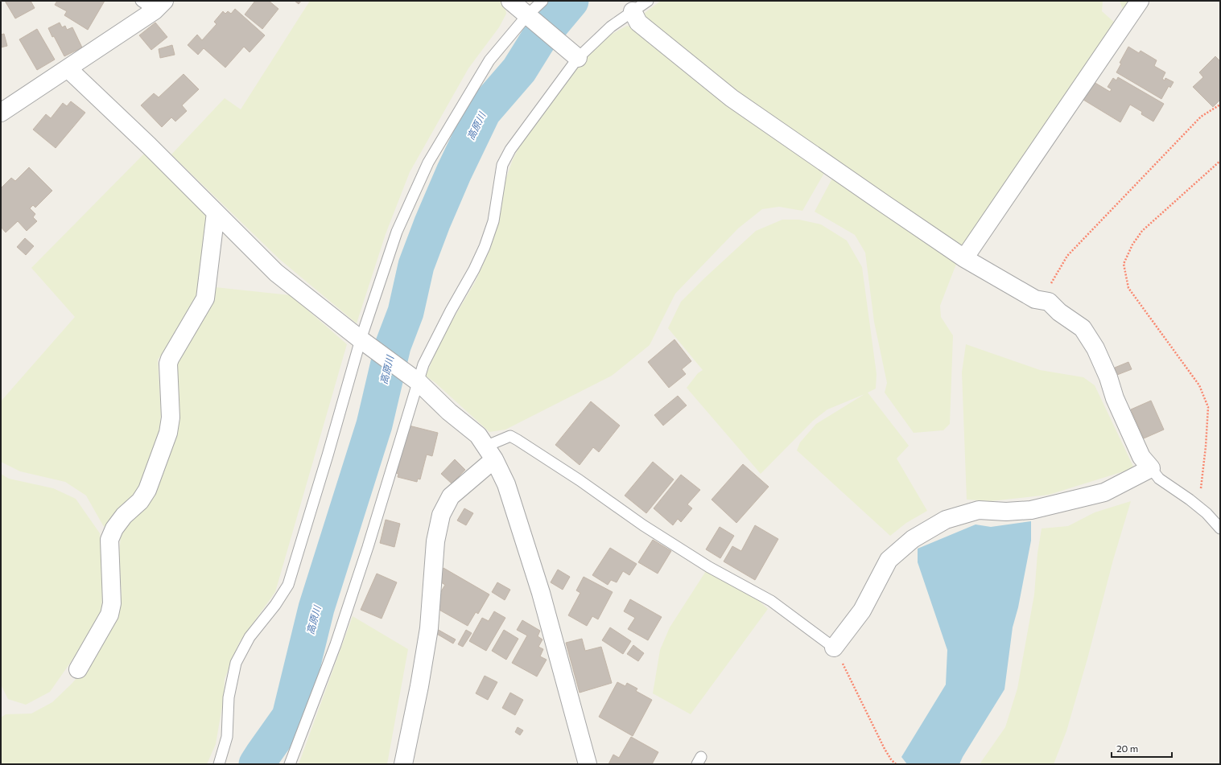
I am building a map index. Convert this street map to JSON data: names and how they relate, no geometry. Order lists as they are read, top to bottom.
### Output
{
  "water": ["高原川"],
  "scale_bar": "20 m"
}
